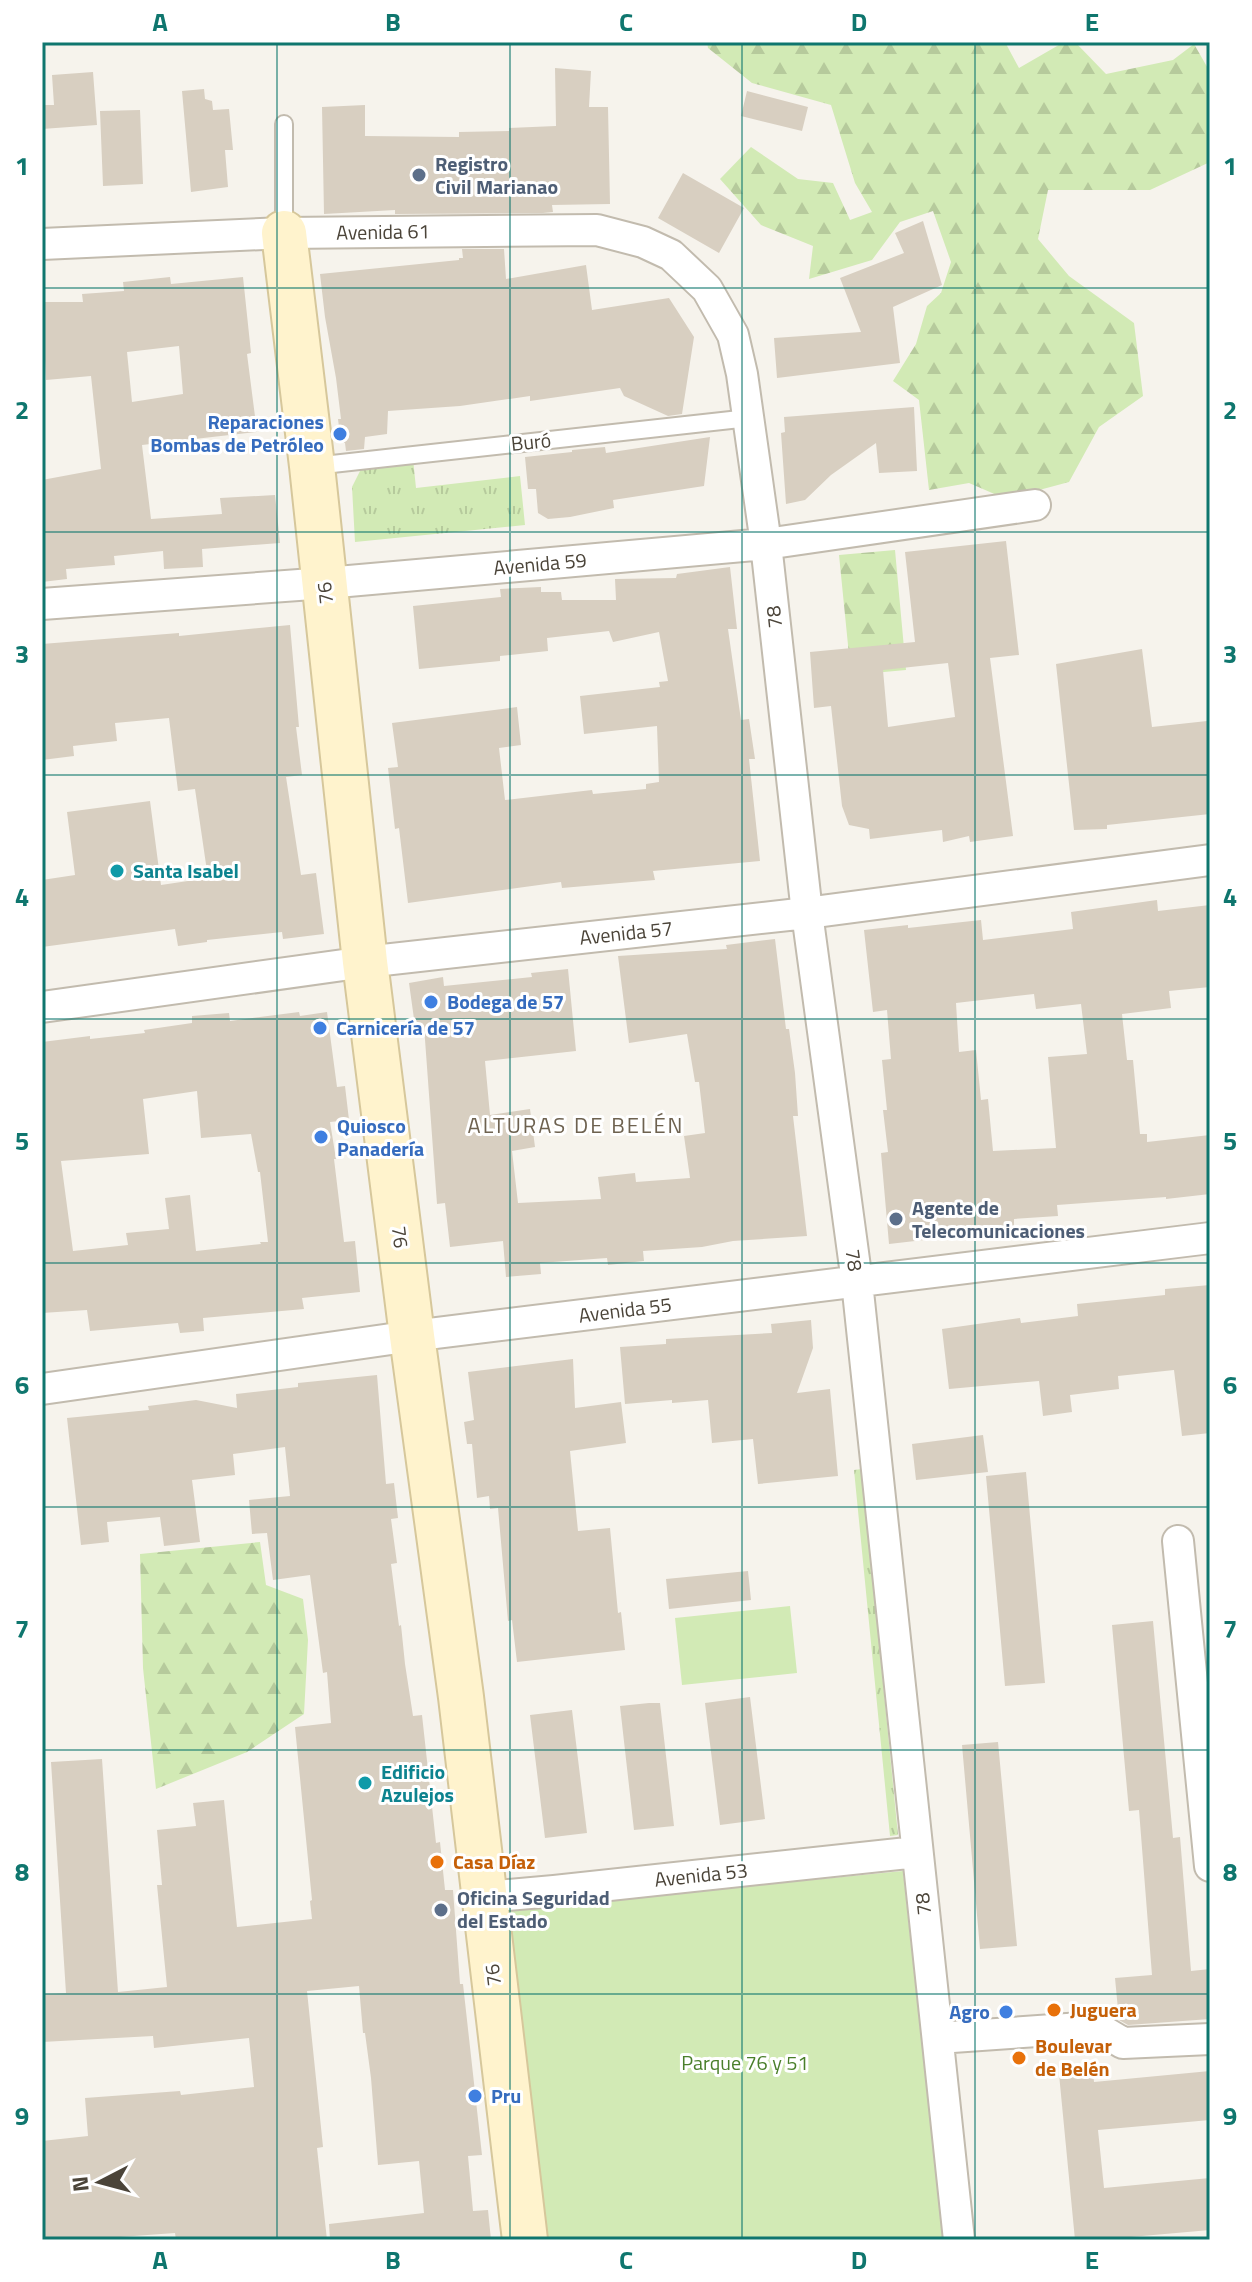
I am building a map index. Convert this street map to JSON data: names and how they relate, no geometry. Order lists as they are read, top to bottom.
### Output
{
  "streets": {
    "street": [
      "Avenida 61",
      "Avenida 59",
      "76",
      "78",
      "Avenida 57",
      "Avenida 55",
      "Avenida 53"
    ],
    "lane": ["Buró"]
  },
  "crossings": [
    ["Avenida 61", "76"],
    ["Avenida 61", "78"],
    ["Buró", "76"],
    ["Buró", "78"],
    ["Avenida 59", "76"],
    ["Avenida 59", "78"],
    ["76", "Avenida 57"],
    ["76", "Avenida 55"],
    ["76", "Avenida 53"],
    ["78", "Avenida 57"],
    ["78", "Avenida 55"],
    ["78", "Avenida 53"]
  ],
  "districts": ["ALTURAS DE BELÉN"],
  "parks": ["Parque 76 y 51"],
  "places": [
    "Registro Civil Marianao",
    "Reparaciones Bombas de Petróleo",
    "Santa Isabel",
    "Bodega de 57",
    "Carnicería de 57",
    "Quiosco Panadería",
    "Agente de Telecomunicaciones",
    "Edificio Azulejos",
    "Casa Díaz",
    "Oficina Seguridad del Estado",
    "Juguera",
    "Agro",
    "Boulevar de Belén",
    "Pru"
  ],
  "north": "left",
  "grid": {
    "columns": [
      "A",
      "B",
      "C",
      "D",
      "E"
    ],
    "rows": [
      "1",
      "2",
      "3",
      "4",
      "5",
      "6",
      "7",
      "8",
      "9"
    ]
  }
}
